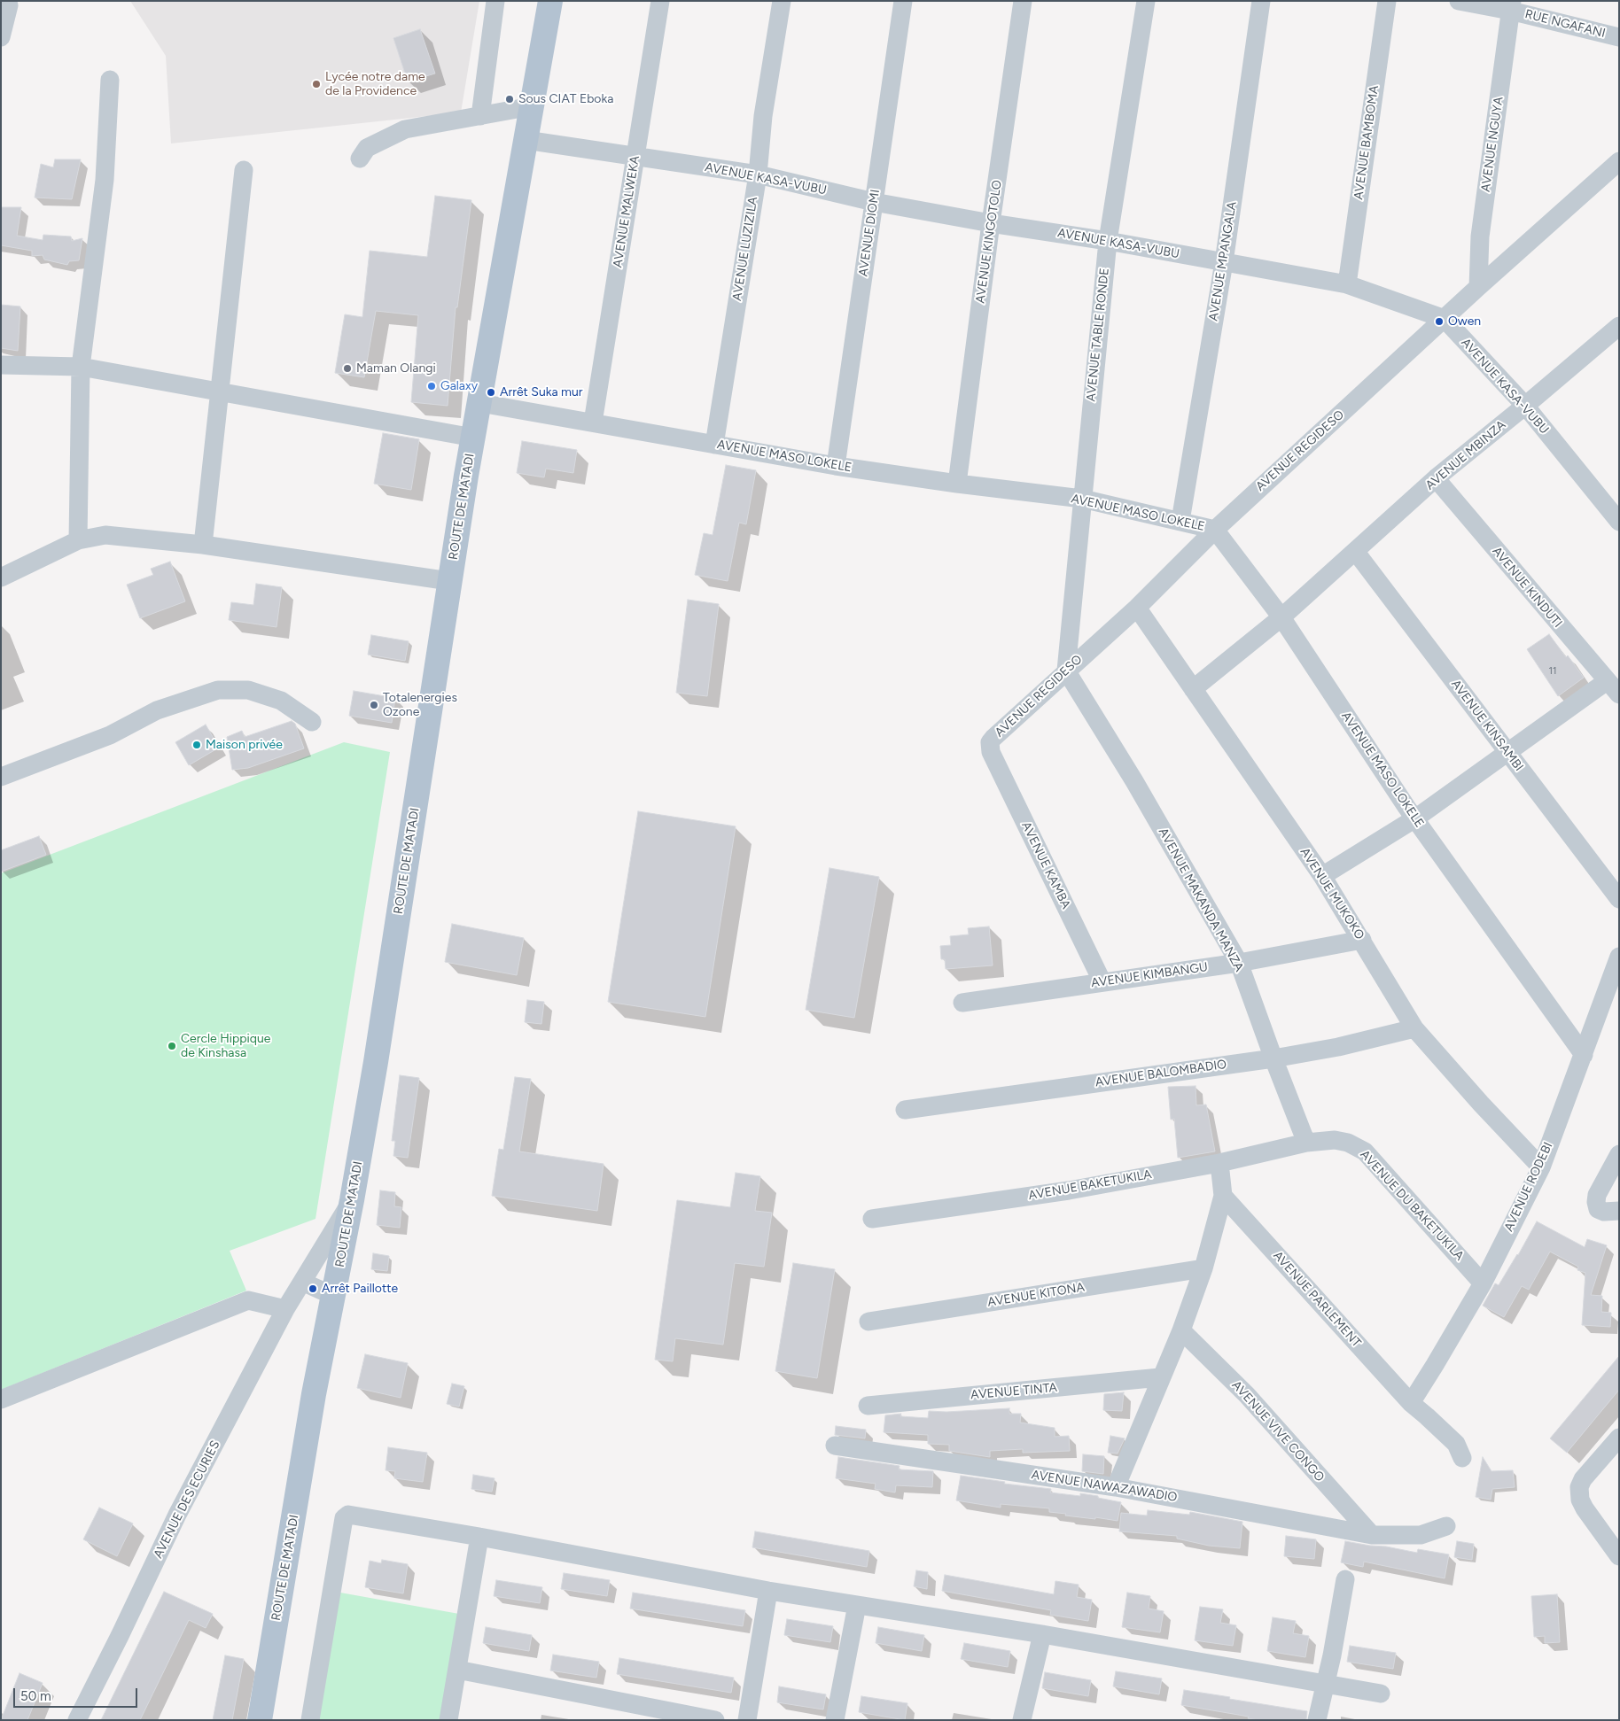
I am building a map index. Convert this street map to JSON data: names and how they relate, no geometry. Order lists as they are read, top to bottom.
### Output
{
  "streets": {
    "main road": ["ROUTE DE MATADI"],
    "street": [
      "RUE NGAFANI",
      "AVENUE BAMBOMA",
      "AVENUE NGUYA",
      "AVENUE KASA-VUBU",
      "AVENUE MALWEKA",
      "AVENUE DIOMI",
      "AVENUE KINGOTOLO",
      "AVENUE LUZIZILA",
      "AVENUE MPANGALA",
      "AVENUE TABLE RONDE",
      "AVENUE REGIDESO",
      "AVENUE MBINZA",
      "AVENUE MASO LOKELE",
      "AVENUE KINDUTI",
      "AVENUE KINSAMBI",
      "AVENUE KAMBA",
      "AVENUE MUKOKO",
      "AVENUE MAKANDA MANZA",
      "AVENUE KIMBANGU",
      "AVENUE BALOMBADIO",
      "AVENUE BAKETUKILA",
      "AVENUE RODEBI",
      "AVENUE DU BAKETUKILA",
      "AVENUE KITONA",
      "AVENUE PARLEMENT",
      "AVENUE TINTA",
      "AVENUE VIVE CONGO",
      "AVENUE NAWAZAWADIO",
      "AVENUE DES ECURIES"
    ]
  },
  "crossings": [
    ["RUE NGAFANI", "AVENUE NGUYA"],
    ["AVENUE BAMBOMA", "AVENUE KASA-VUBU"],
    ["AVENUE NGUYA", "AVENUE REGIDESO"],
    ["AVENUE KASA-VUBU", "AVENUE MALWEKA"],
    ["AVENUE KASA-VUBU", "AVENUE DIOMI"],
    ["AVENUE KASA-VUBU", "AVENUE KINGOTOLO"],
    ["AVENUE KASA-VUBU", "AVENUE LUZIZILA"],
    ["AVENUE KASA-VUBU", "AVENUE MPANGALA"],
    ["AVENUE KASA-VUBU", "AVENUE TABLE RONDE"],
    ["AVENUE KASA-VUBU", "AVENUE REGIDESO"],
    ["AVENUE KASA-VUBU", "AVENUE MBINZA"],
    ["AVENUE KASA-VUBU", "ROUTE DE MATADI"],
    ["AVENUE MALWEKA", "AVENUE MASO LOKELE"],
    ["AVENUE DIOMI", "AVENUE MASO LOKELE"],
    ["AVENUE KINGOTOLO", "AVENUE MASO LOKELE"],
    ["AVENUE LUZIZILA", "AVENUE MASO LOKELE"],
    ["AVENUE MPANGALA", "AVENUE MASO LOKELE"],
    ["AVENUE TABLE RONDE", "AVENUE REGIDESO"],
    ["AVENUE TABLE RONDE", "AVENUE MASO LOKELE"],
    ["AVENUE TABLE RONDE", "AVENUE MAKANDA MANZA"],
    ["AVENUE REGIDESO", "AVENUE MASO LOKELE"],
    ["AVENUE REGIDESO", "AVENUE KAMBA"],
    ["AVENUE REGIDESO", "AVENUE MUKOKO"],
    ["AVENUE REGIDESO", "AVENUE MAKANDA MANZA"],
    ["AVENUE MBINZA", "AVENUE MASO LOKELE"],
    ["AVENUE MBINZA", "AVENUE KINDUTI"],
    ["AVENUE MBINZA", "AVENUE KINSAMBI"],
    ["AVENUE MBINZA", "AVENUE MUKOKO"],
    ["AVENUE MASO LOKELE", "ROUTE DE MATADI"],
    ["AVENUE MASO LOKELE", "AVENUE RODEBI"],
    ["ROUTE DE MATADI", "AVENUE DES ECURIES"],
    ["AVENUE KAMBA", "AVENUE KIMBANGU"],
    ["AVENUE MUKOKO", "AVENUE KIMBANGU"],
    ["AVENUE MUKOKO", "AVENUE BALOMBADIO"],
    ["AVENUE MUKOKO", "AVENUE RODEBI"],
    ["AVENUE MAKANDA MANZA", "AVENUE KIMBANGU"],
    ["AVENUE MAKANDA MANZA", "AVENUE BALOMBADIO"],
    ["AVENUE MAKANDA MANZA", "AVENUE BAKETUKILA"],
    ["AVENUE MAKANDA MANZA", "AVENUE DU BAKETUKILA"],
    ["AVENUE BAKETUKILA", "AVENUE DU BAKETUKILA"],
    ["AVENUE RODEBI", "AVENUE DU BAKETUKILA"],
    ["AVENUE RODEBI", "AVENUE PARLEMENT"],
    ["AVENUE VIVE CONGO", "AVENUE NAWAZAWADIO"]
  ],
  "places": [
    "Lycée notre dame de la Providence",
    "Sous CIAT Eboka",
    "Owen",
    "Maman Olangi",
    "Galaxy",
    "Arrêt Suka mur",
    "Totalenergies Ozone",
    "Maison privée",
    "Cercle Hippique de Kinshasa",
    "Arrêt Paillotte"
  ],
  "house_numbers": ["11"],
  "scale_bar": "50 m"
}
